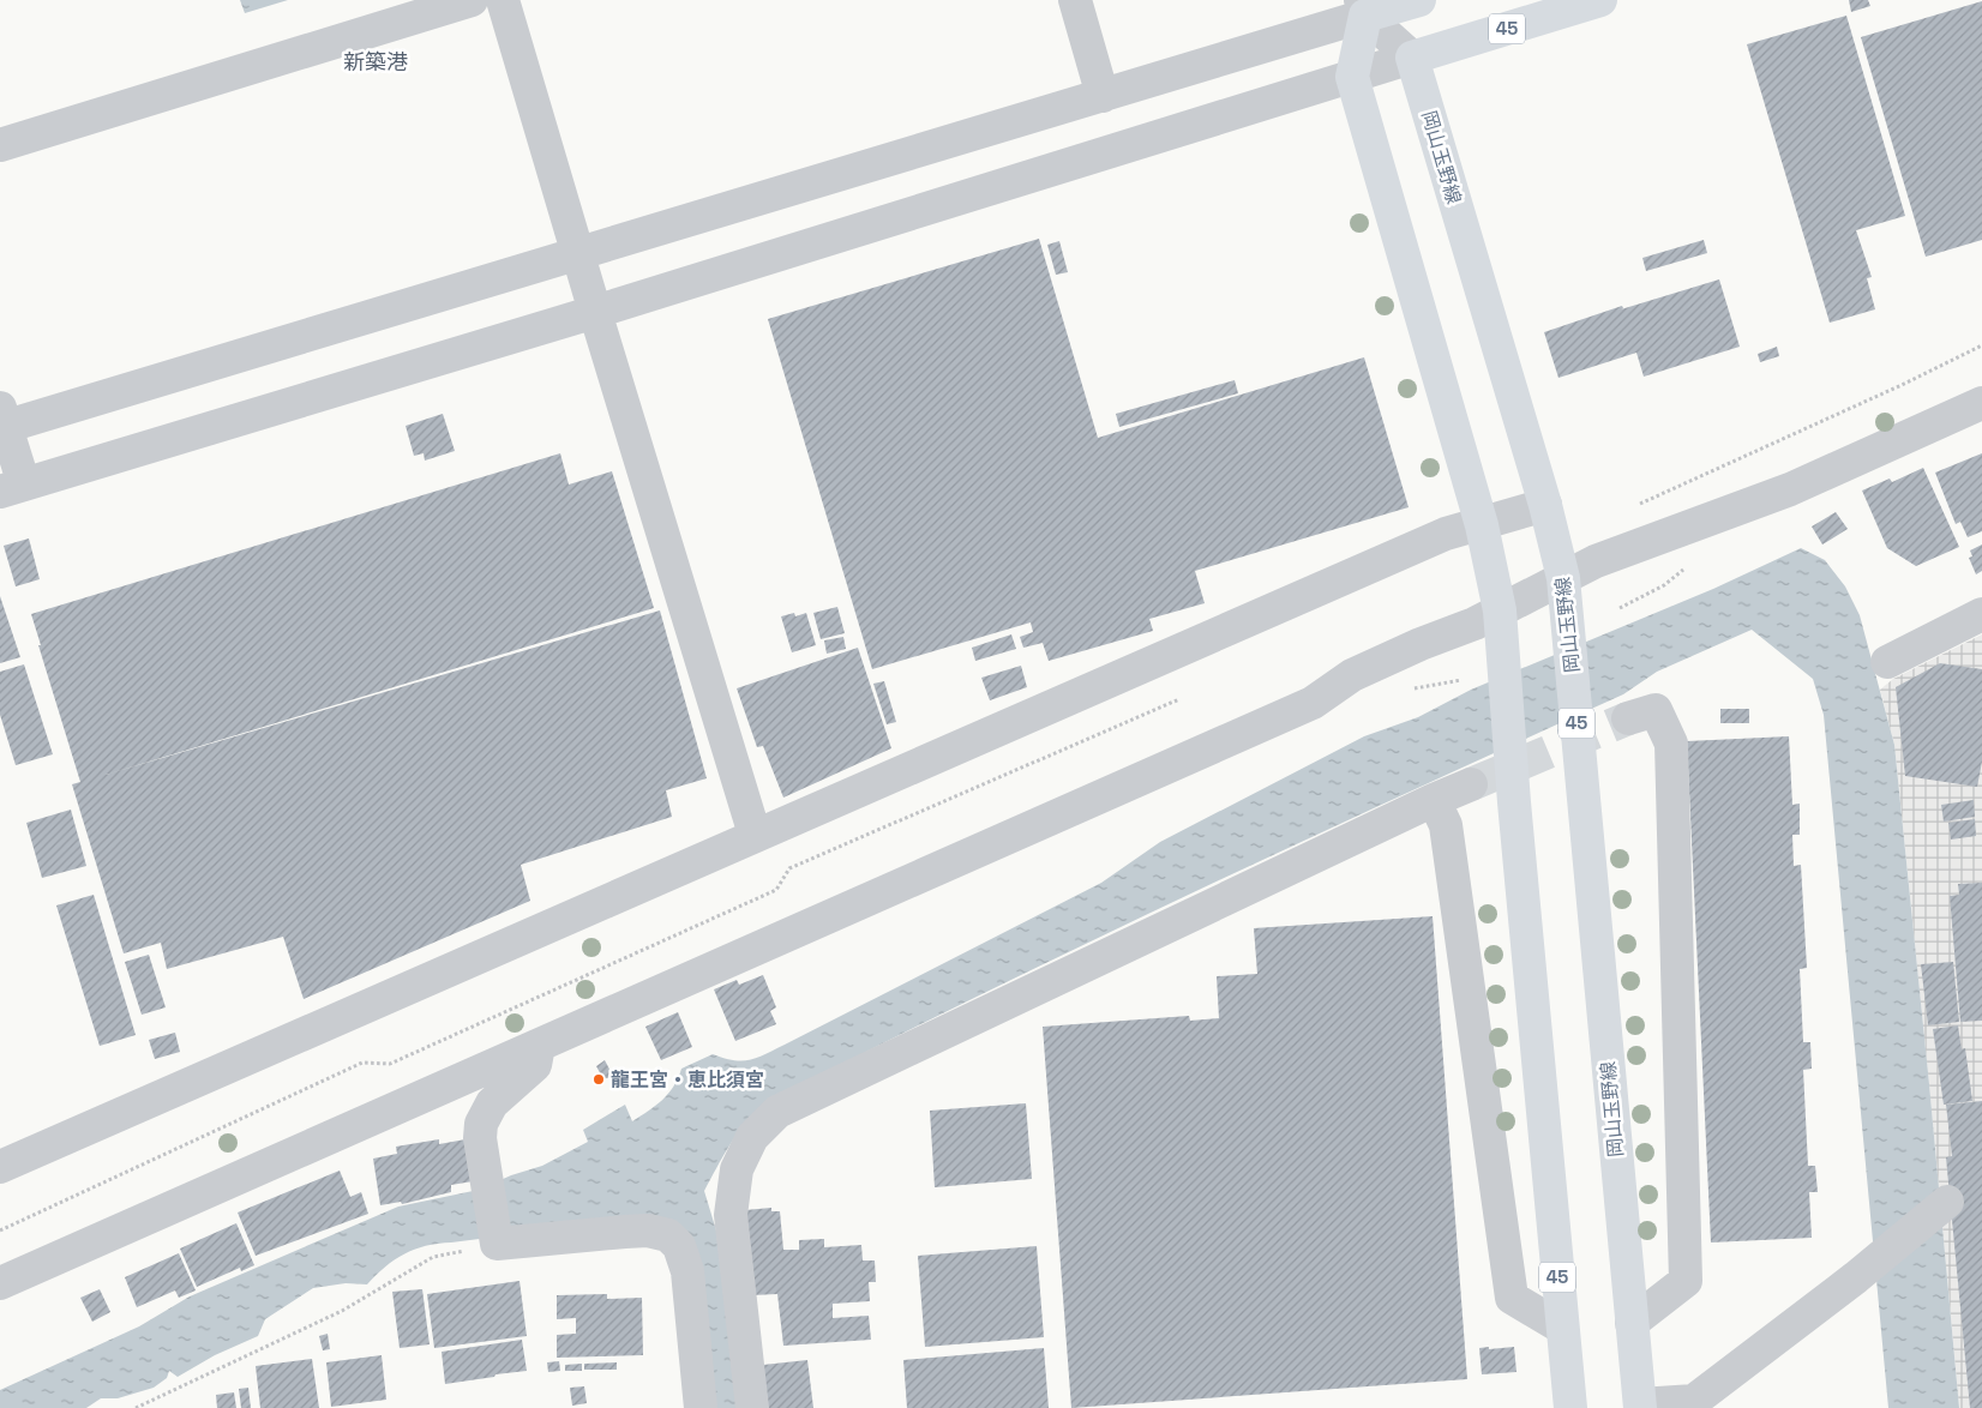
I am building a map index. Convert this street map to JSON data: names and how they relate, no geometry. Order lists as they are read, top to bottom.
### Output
{
  "streets": {
    "main road": ["45", "岡山玉野線"]
  },
  "crossings": [
    ["45", "岡山玉野線"]
  ],
  "districts": ["新築港"],
  "places": ["龍王宮・恵比須宮"]
}
